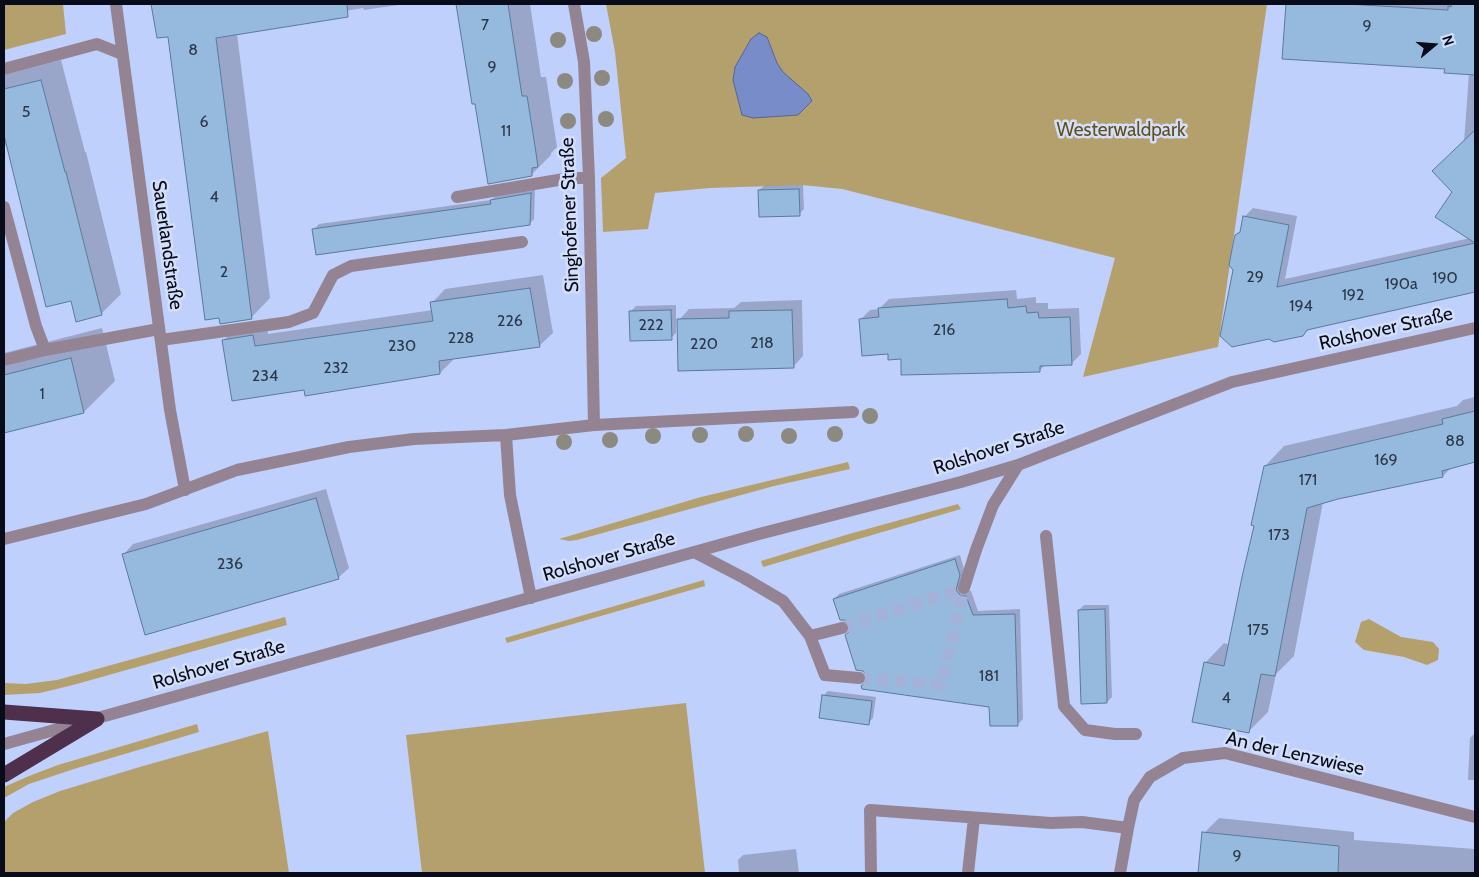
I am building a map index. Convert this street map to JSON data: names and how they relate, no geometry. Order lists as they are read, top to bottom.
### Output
{
  "streets": {
    "street": [
      "Singhofener Straße",
      "Sauerlandstraße",
      "Rolshover Straße",
      "An der Lenzwiese"
    ]
  },
  "parks": ["Westerwaldpark"],
  "house_numbers": [
    "7",
    "9",
    "8",
    "9",
    "5",
    "6",
    "11",
    "4",
    "2",
    "29",
    "190",
    "190a",
    "192",
    "194",
    "226",
    "222",
    "216",
    "228",
    "218",
    "220",
    "230",
    "232",
    "234",
    "1",
    "88",
    "169",
    "171",
    "173",
    "236",
    "175",
    "181",
    "4",
    "9"
  ],
  "north": "right"
}
